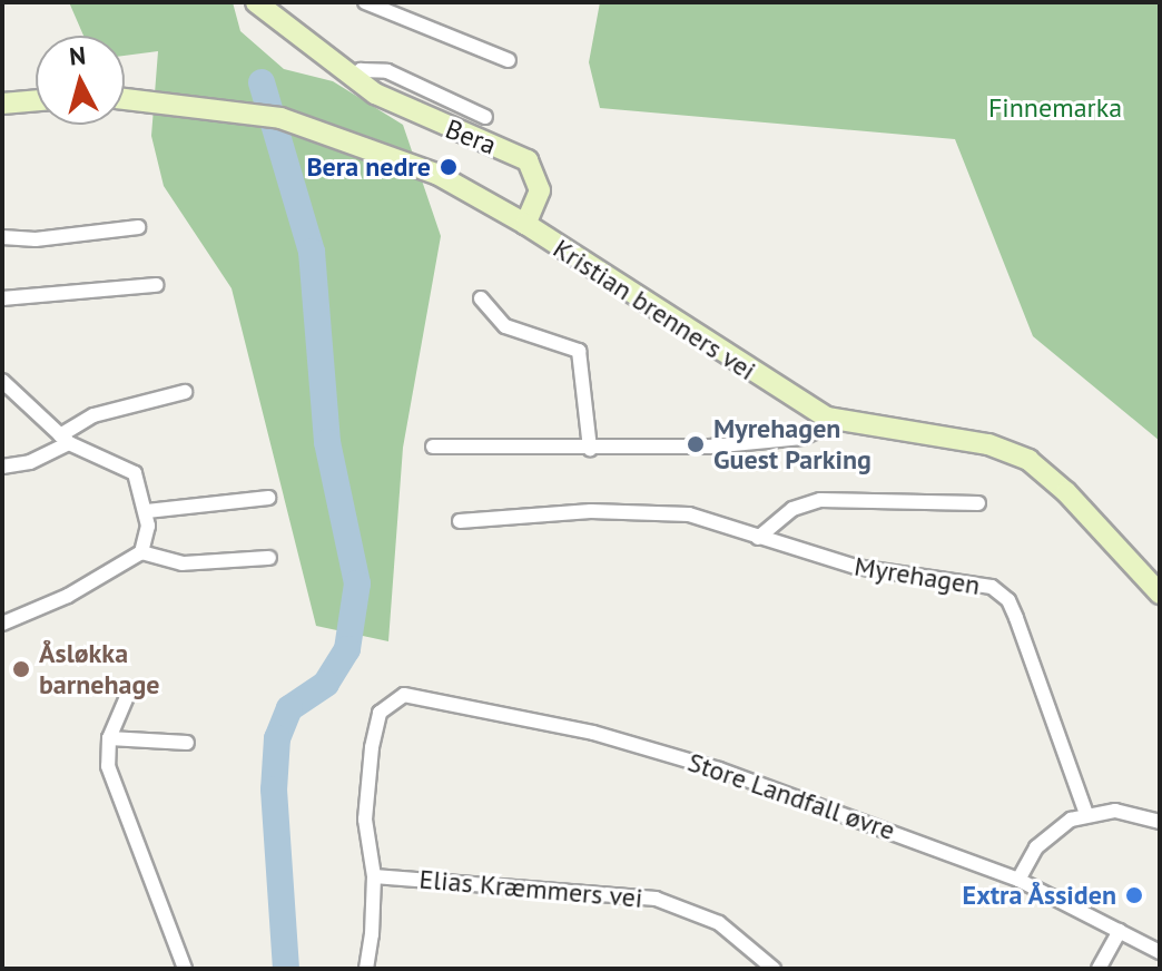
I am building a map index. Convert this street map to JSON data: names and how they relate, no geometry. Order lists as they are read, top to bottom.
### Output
{
  "streets": {
    "main road": ["Bera", "Kristian brenners vei"],
    "street": ["Myrehagen", "Store Landfall øvre", "Elias Kræmmers vei"]
  },
  "crossings": [
    ["Bera", "Kristian brenners vei"],
    ["Store Landfall øvre", "Elias Kræmmers vei"]
  ],
  "parks": ["Finnemarka"],
  "places": [
    "Bera nedre",
    "Myrehagen Guest Parking",
    "Åsløkka barnehage",
    "Extra Åssiden"
  ],
  "north": "top"
}
